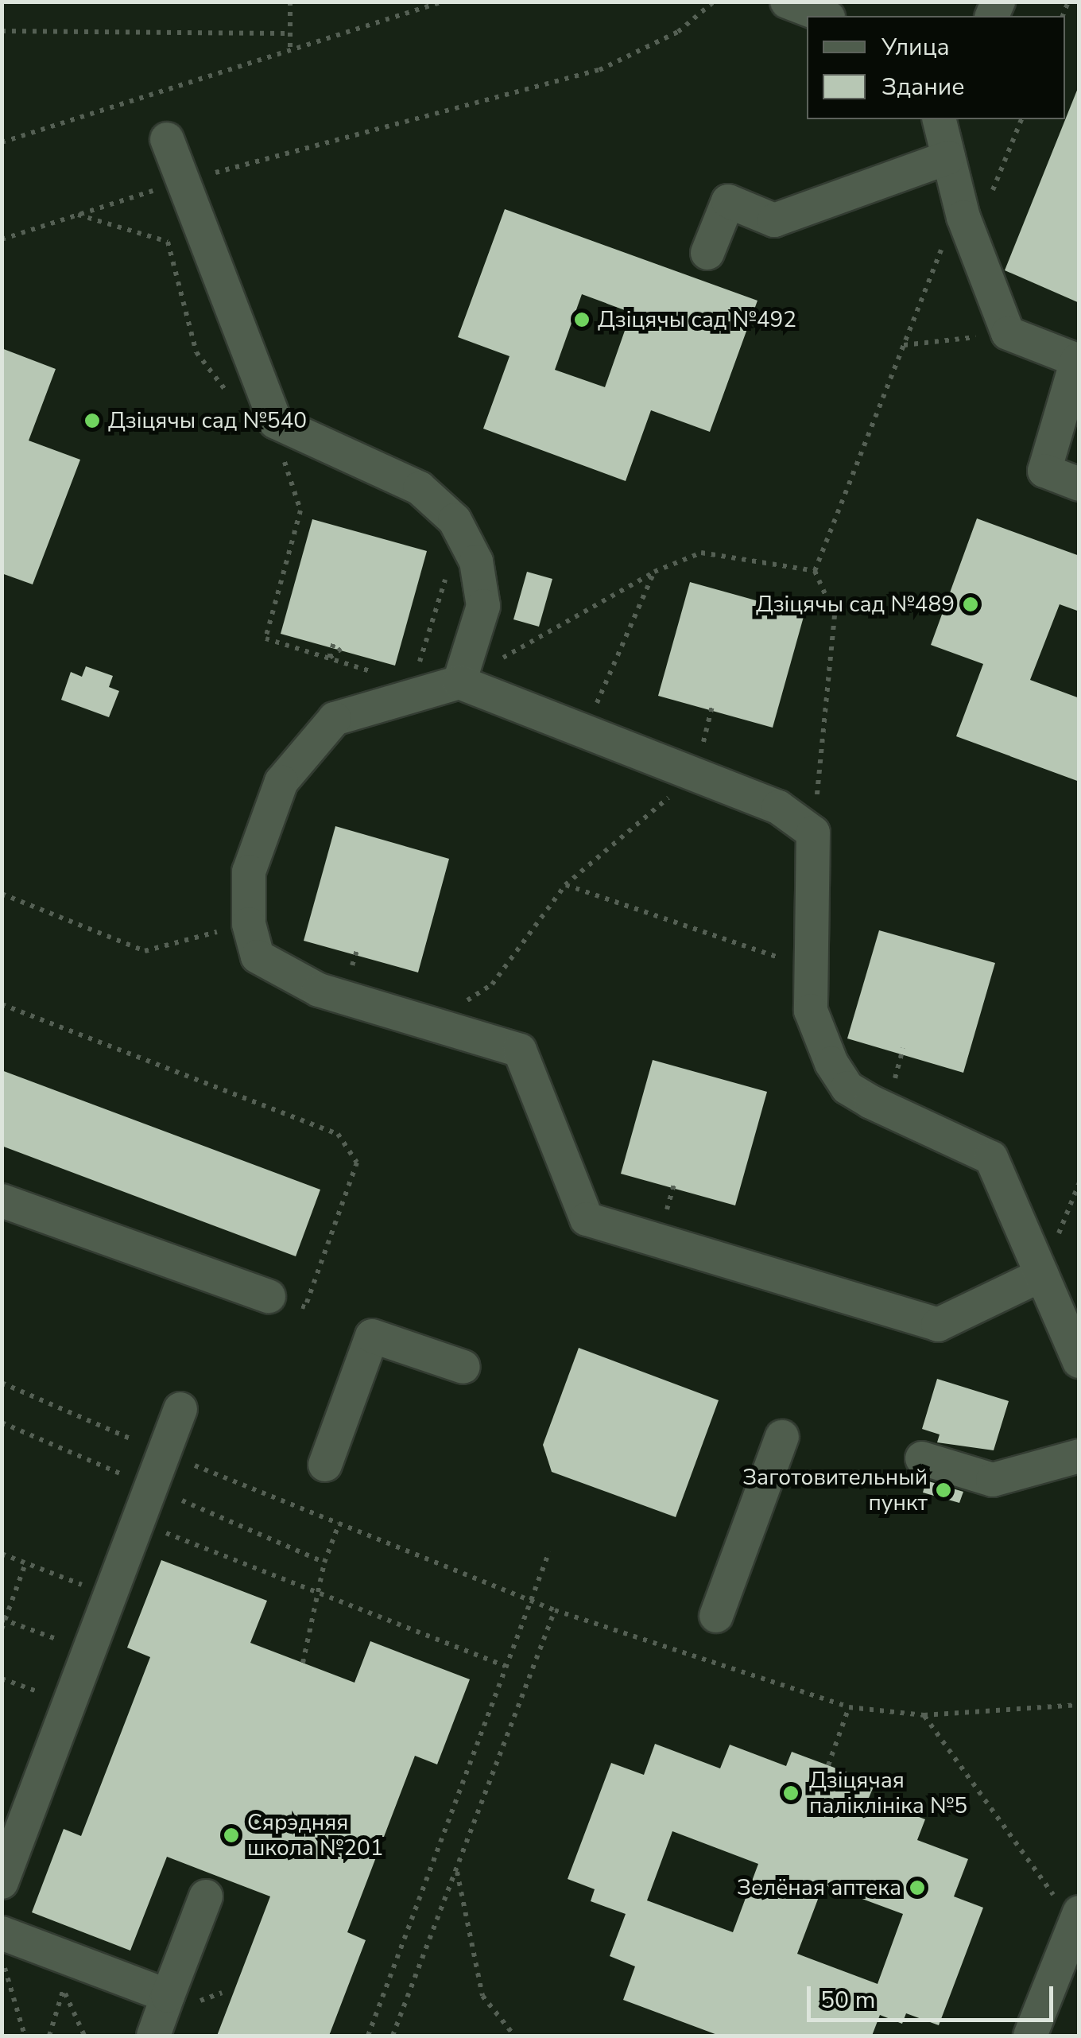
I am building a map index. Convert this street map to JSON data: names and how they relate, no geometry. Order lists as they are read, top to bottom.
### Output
{
  "places": [
    "Дзіцячы сад №492",
    "Дзіцячы сад №540",
    "Дзіцячы сад №489",
    "Заготовительный пункт",
    "Дзіцячая паліклініка №5",
    "Сярэдняя школа №201",
    "Зелёная аптека"
  ],
  "legend": ["Улица", "Здание"],
  "scale_bar": "50 m"
}
